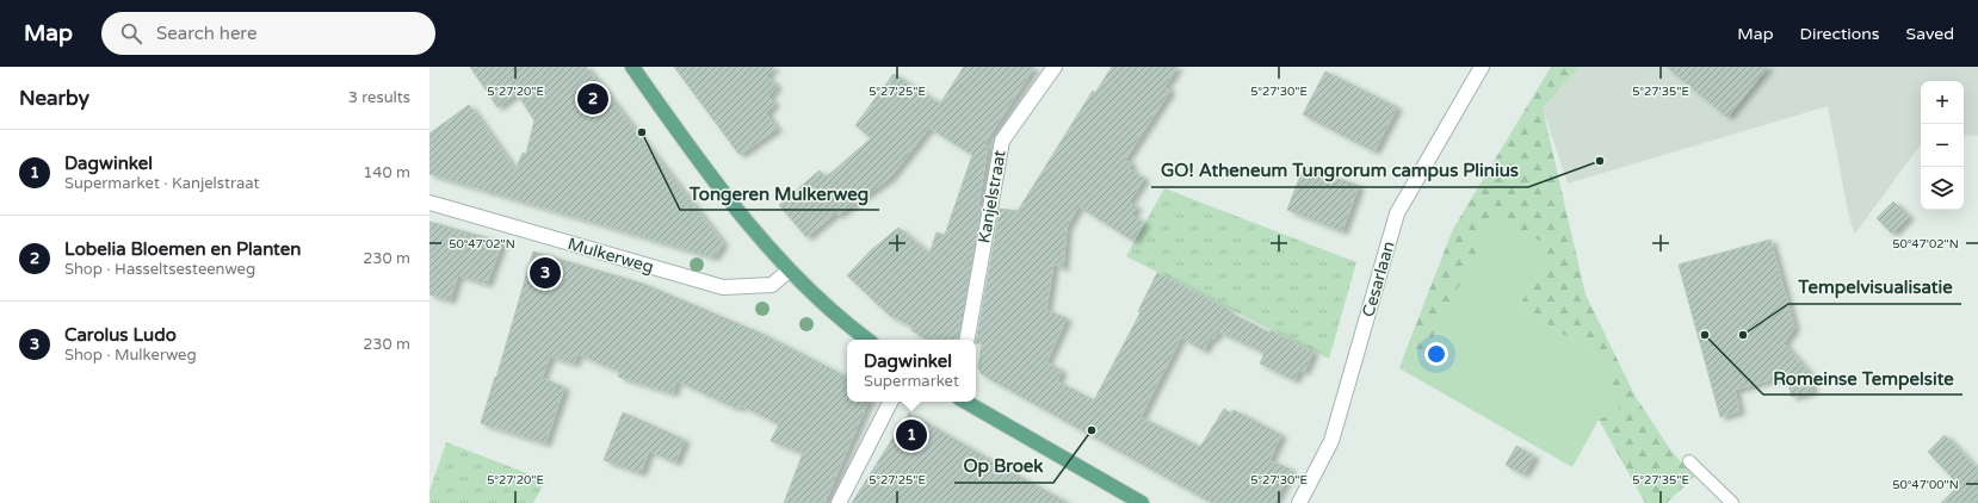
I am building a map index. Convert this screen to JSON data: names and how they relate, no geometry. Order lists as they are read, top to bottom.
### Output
{
  "streets": {
    "street": ["Kanjelstraat", "Mulkerweg", "Cesarlaan"]
  },
  "places": [
    "Tongeren Mulkerweg",
    "GO! Atheneum Tungrorum campus Plinius",
    "Romeinse Tempelsite",
    "Tempelvisualisatie",
    "Op Broek"
  ],
  "page": {
    "header": "Map",
    "search": "Search here",
    "nav": ["Map", "Directions", "Saved"],
    "heading": ["Nearby", "3 results"],
    "map_buttons": ["+", "−"],
    "pins": ["2", "3", "1"],
    "list": [
      {
        "mark": "1",
        "name": "Dagwinkel",
        "note": "Supermarket · Kanjelstraat",
        "value": "140 m"
      },
      {
        "mark": "2",
        "name": "Lobelia Bloemen en Planten",
        "note": "Shop · Hasseltsesteenweg",
        "value": "230 m"
      },
      {
        "mark": "3",
        "name": "Carolus Ludo",
        "note": "Shop · Mulkerweg",
        "value": "230 m"
      }
    ],
    "popup": ["Dagwinkel", "Supermarket"]
  },
  "coordinates": [
    "5°27'20\"E",
    "5°27'25\"E",
    "5°27'30\"E",
    "5°27'35\"E",
    "50°47'02\"N",
    "50°47'00\"N"
  ]
}
